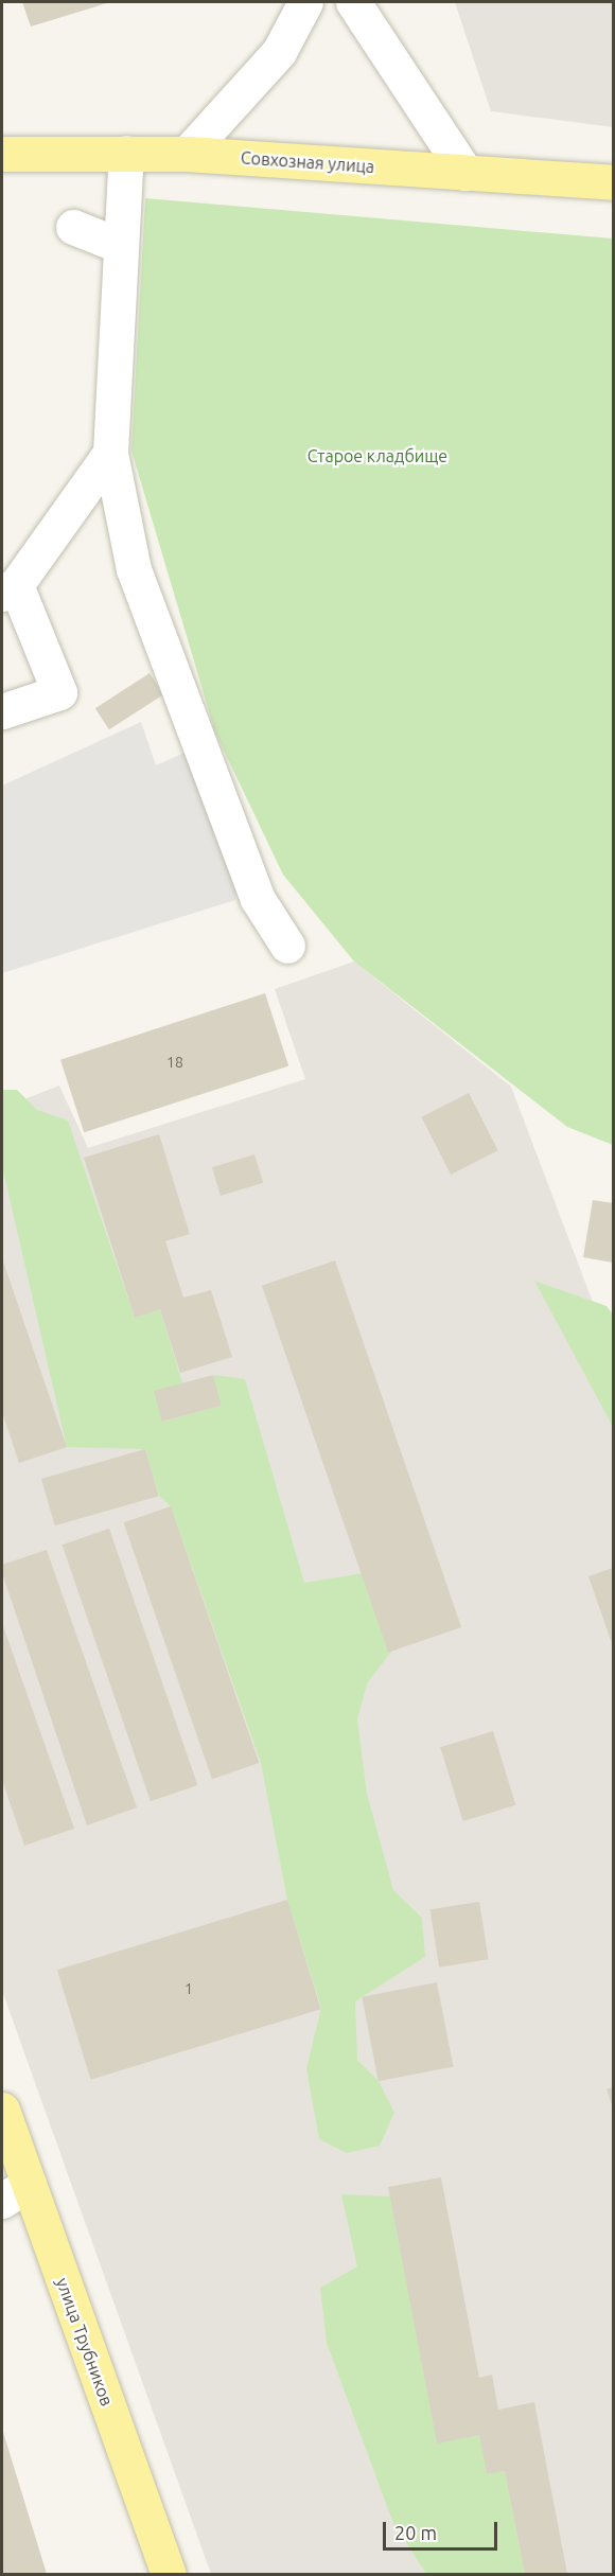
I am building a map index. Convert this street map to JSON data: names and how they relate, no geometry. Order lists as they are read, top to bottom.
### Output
{
  "streets": {
    "main road": ["Совхозная улица", "улица Трубников"]
  },
  "parks": ["Старое кладбище"],
  "house_numbers": ["18", "1"],
  "scale_bar": "20 m"
}
